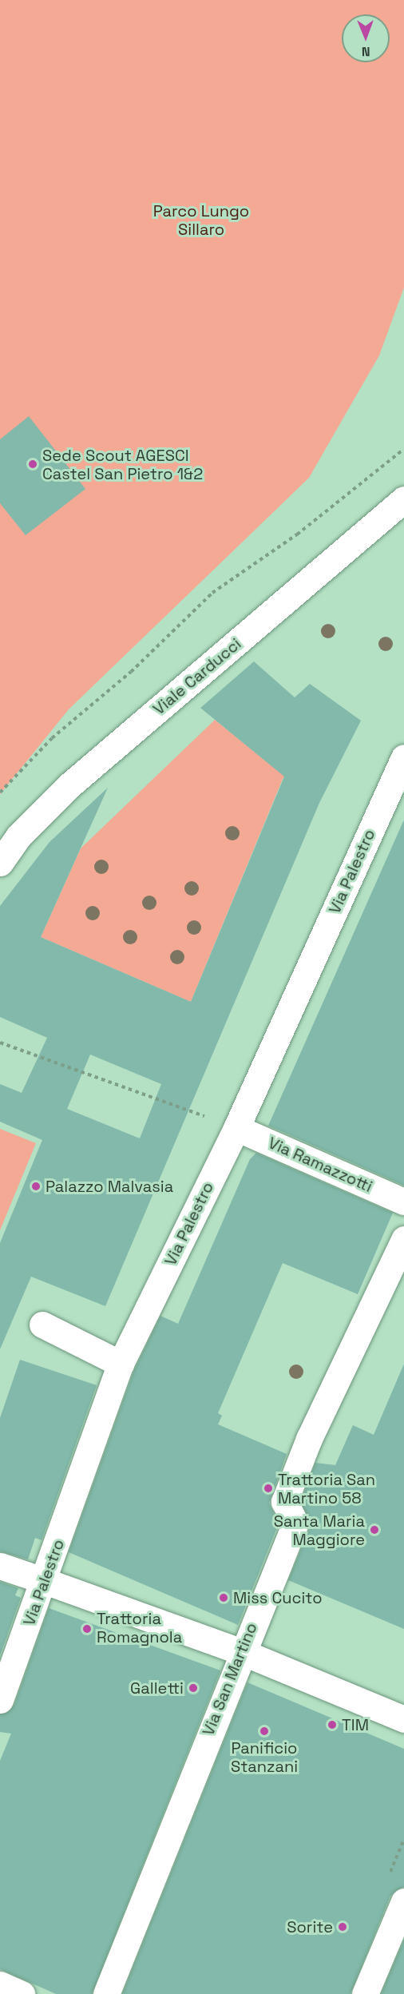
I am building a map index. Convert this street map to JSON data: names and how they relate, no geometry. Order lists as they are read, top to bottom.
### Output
{
  "streets": {
    "street": [
      "Viale Carducci",
      "Via Palestro",
      "Via Ramazzotti",
      "Via San Martino"
    ]
  },
  "crossings": [
    ["Via Palestro", "Via Ramazzotti"]
  ],
  "parks": ["Parco Lungo Sillaro"],
  "places": [
    "Sede Scout AGESCI Castel San Pietro 1&2",
    "Palazzo Malvasia",
    "Trattoria San Martino 58",
    "Santa Maria Maggiore",
    "Miss Cucito",
    "Trattoria Romagnola",
    "Galletti",
    "TIM",
    "Panificio Stanzani",
    "Sorite"
  ],
  "north": "bottom"
}
